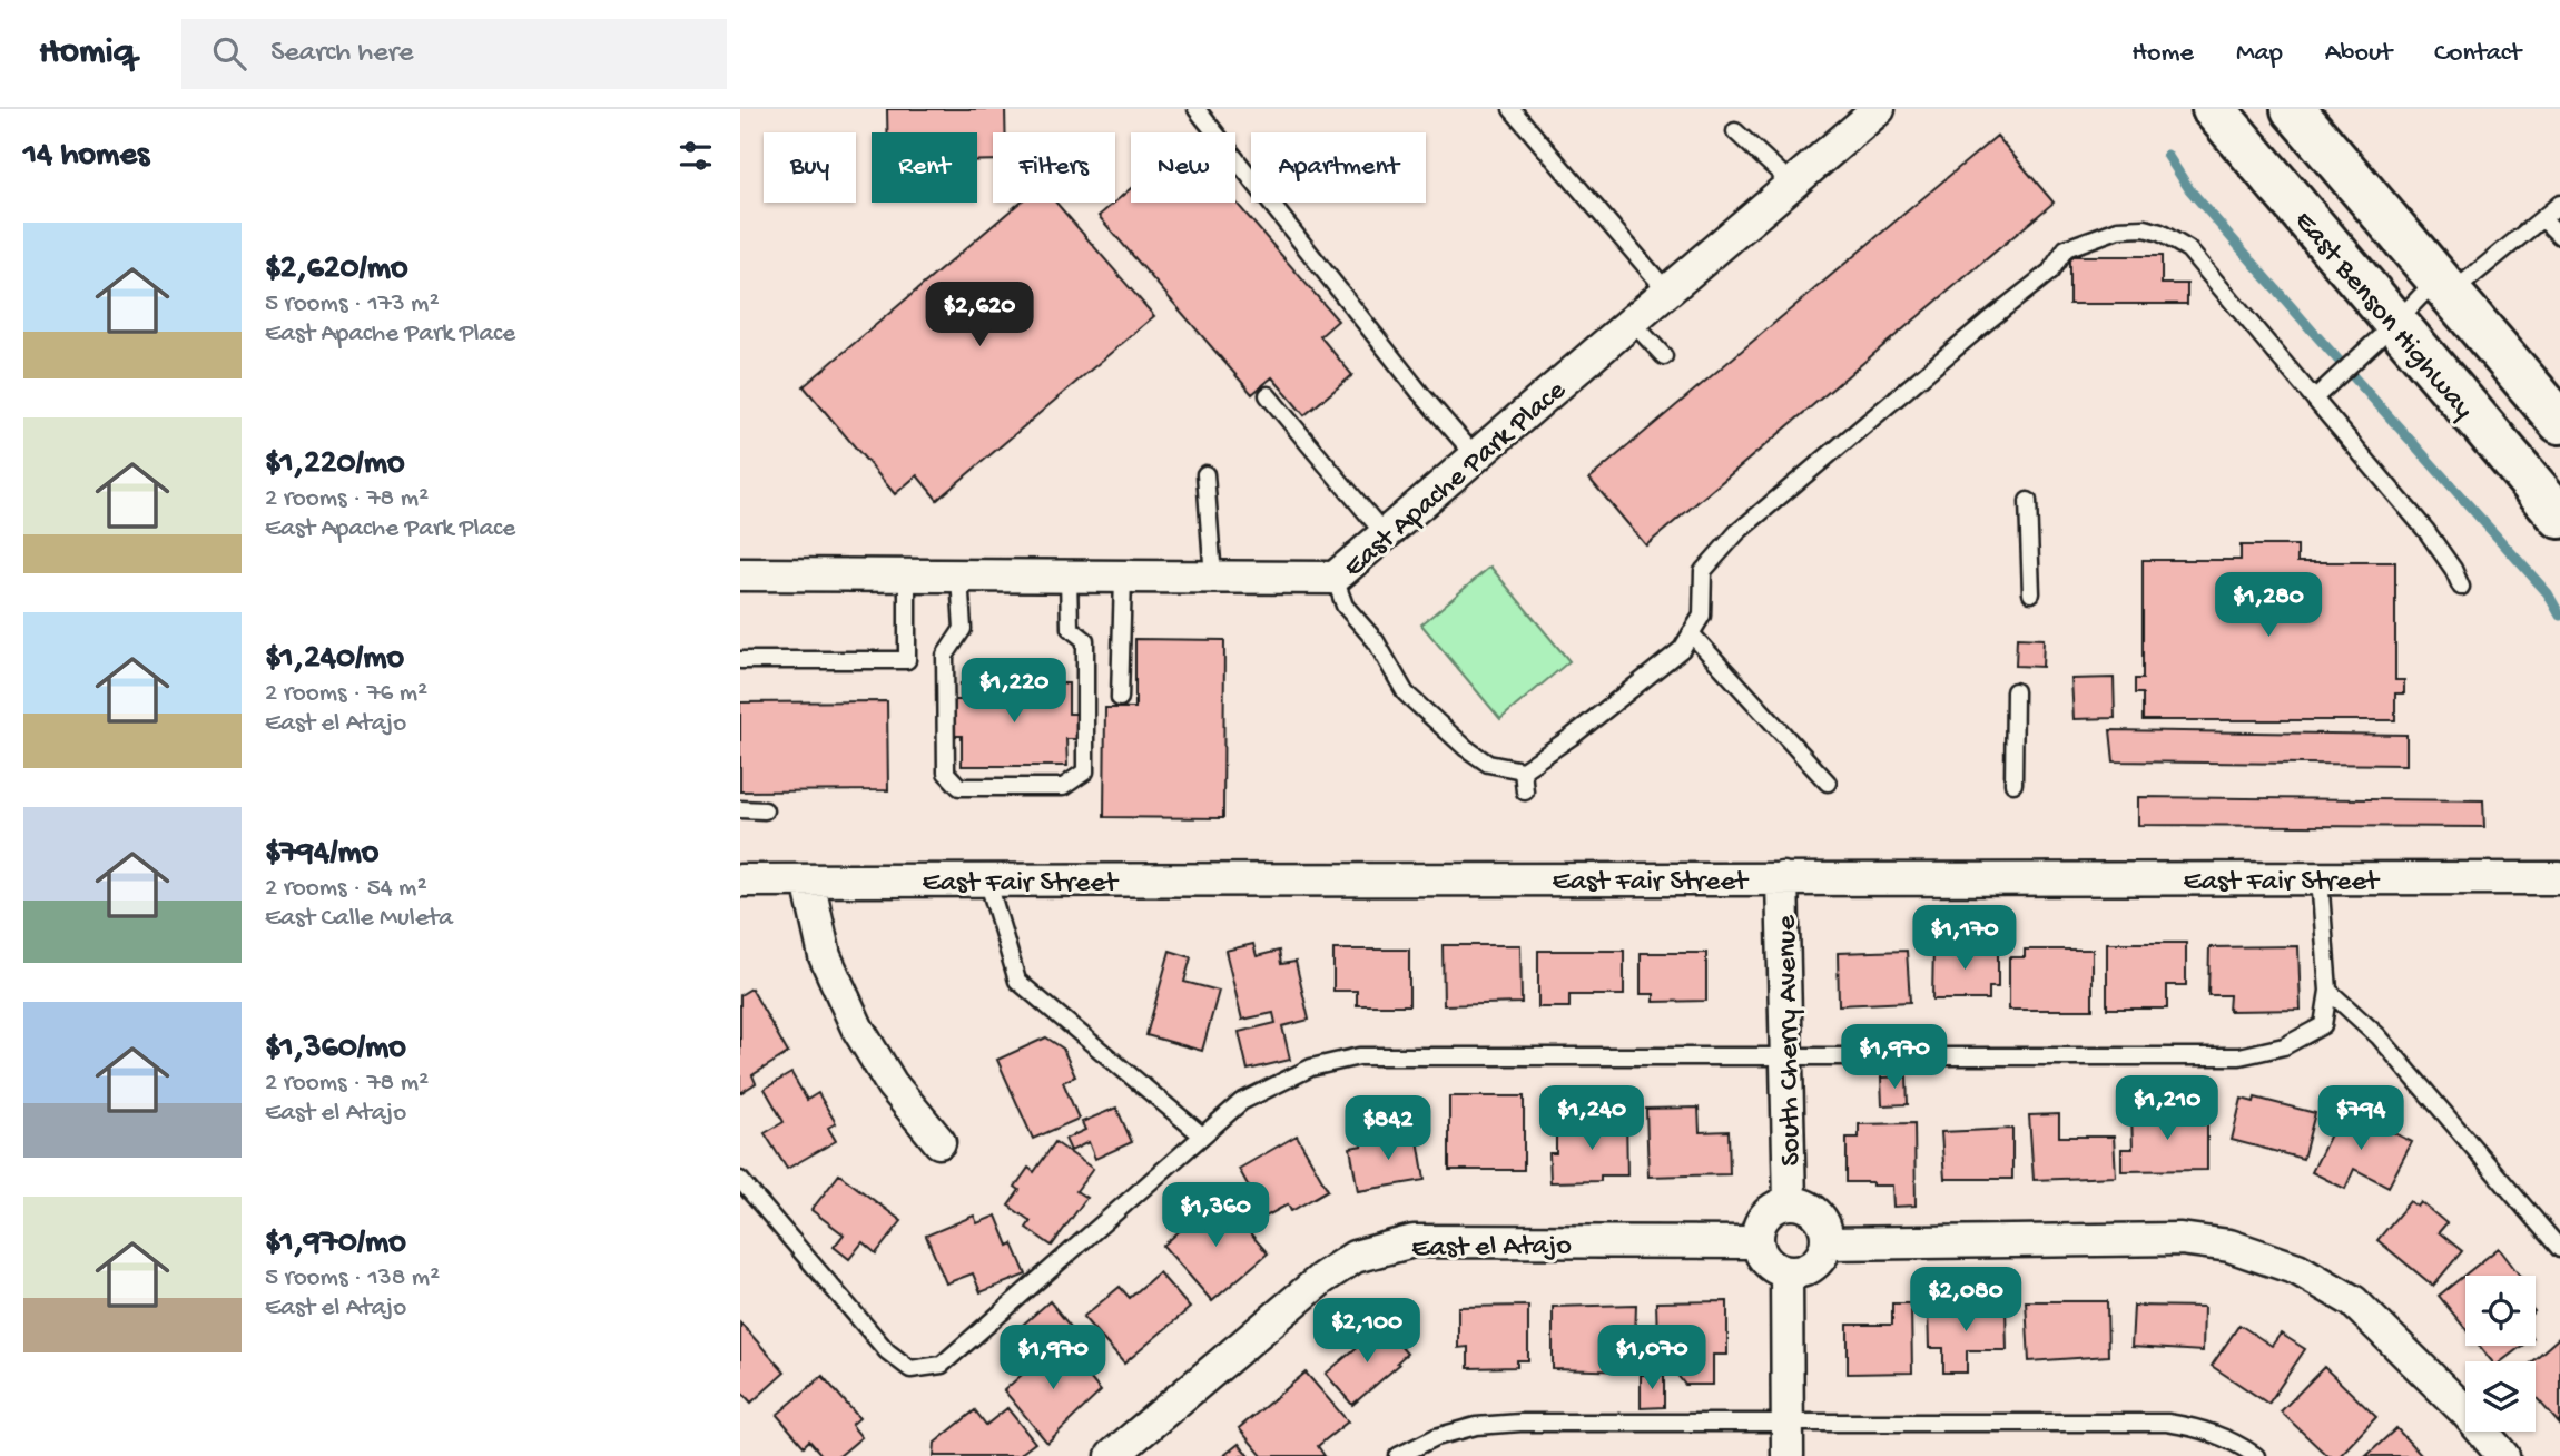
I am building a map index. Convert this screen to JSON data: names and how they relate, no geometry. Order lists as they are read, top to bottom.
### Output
{
  "streets": {
    "main road": ["East Benson Highway"],
    "street": [
      "East Apache Park Place",
      "East Fair Street",
      "South Cherry Avenue",
      "East el Atajo"
    ]
  },
  "crossings": [
    ["East Fair Street", "South Cherry Avenue"],
    ["South Cherry Avenue", "East el Atajo"]
  ],
  "page": {
    "header": "Homiq",
    "search": "Search here",
    "nav": [
      "Home",
      "Map",
      "About",
      "Contact"
    ],
    "heading": "14 homes",
    "chip": [
      "Buy",
      "Rent",
      "Filters",
      "New",
      "Apartment"
    ],
    "list": [
      {
        "name": "$2,620/mo",
        "note": "5 rooms · 173 m² · East Apache Park Place"
      },
      {
        "name": "$1,220/mo",
        "note": "2 rooms · 78 m² · East Apache Park Place"
      },
      {
        "name": "$1,240/mo",
        "note": "2 rooms · 76 m² · East el Atajo"
      },
      {
        "name": "$794/mo",
        "note": "2 rooms · 54 m² · East Calle Muleta"
      },
      {
        "name": "$1,360/mo",
        "note": "2 rooms · 78 m² · East el Atajo"
      },
      {
        "name": "$1,970/mo",
        "note": "5 rooms · 138 m² · East el Atajo"
      }
    ],
    "price": [
      "$2,620",
      "$1,280",
      "$1,220",
      "$1,170",
      "$1,970",
      "$1,210",
      "$1,240",
      "$794",
      "$842",
      "$1,360",
      "$2,080",
      "$2,100",
      "$1,970",
      "$1,070"
    ]
  }
}
